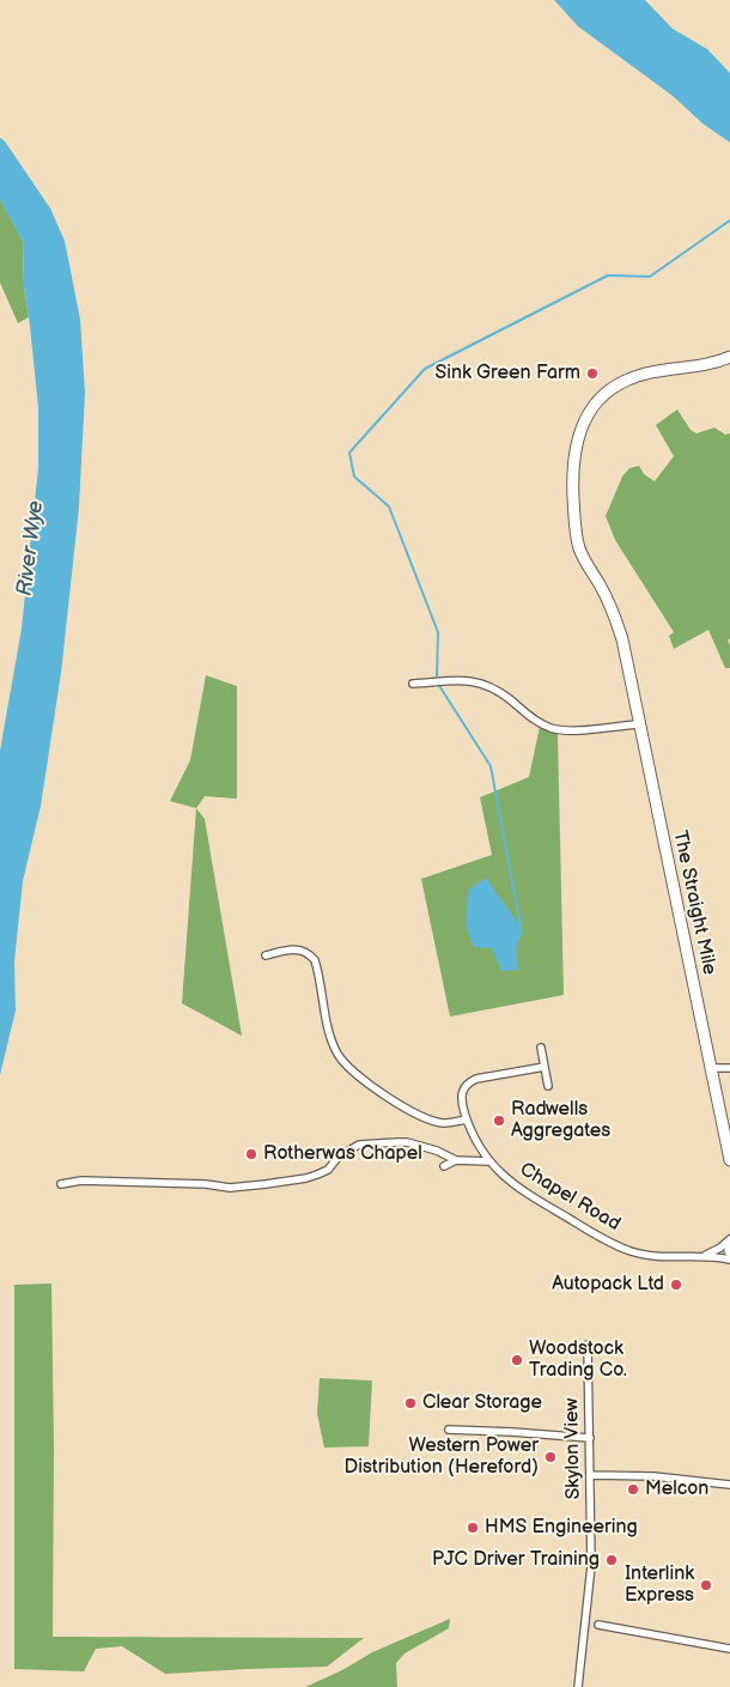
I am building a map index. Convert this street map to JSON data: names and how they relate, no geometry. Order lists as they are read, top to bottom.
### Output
{
  "streets": {
    "main road": ["The Straight Mile"],
    "street": ["Chapel Road", "Skylon View"]
  },
  "water": ["River Wye"],
  "places": [
    "Sink Green Farm",
    "Radwells Aggregates",
    "Rotherwas Chapel",
    "Autopack Ltd",
    "Woodstock Trading Co.",
    "Clear Storage",
    "Western Power Distribution (Hereford)",
    "Melcon",
    "HMS Engineering",
    "PJC Driver Training",
    "Interlink Express"
  ]
}
